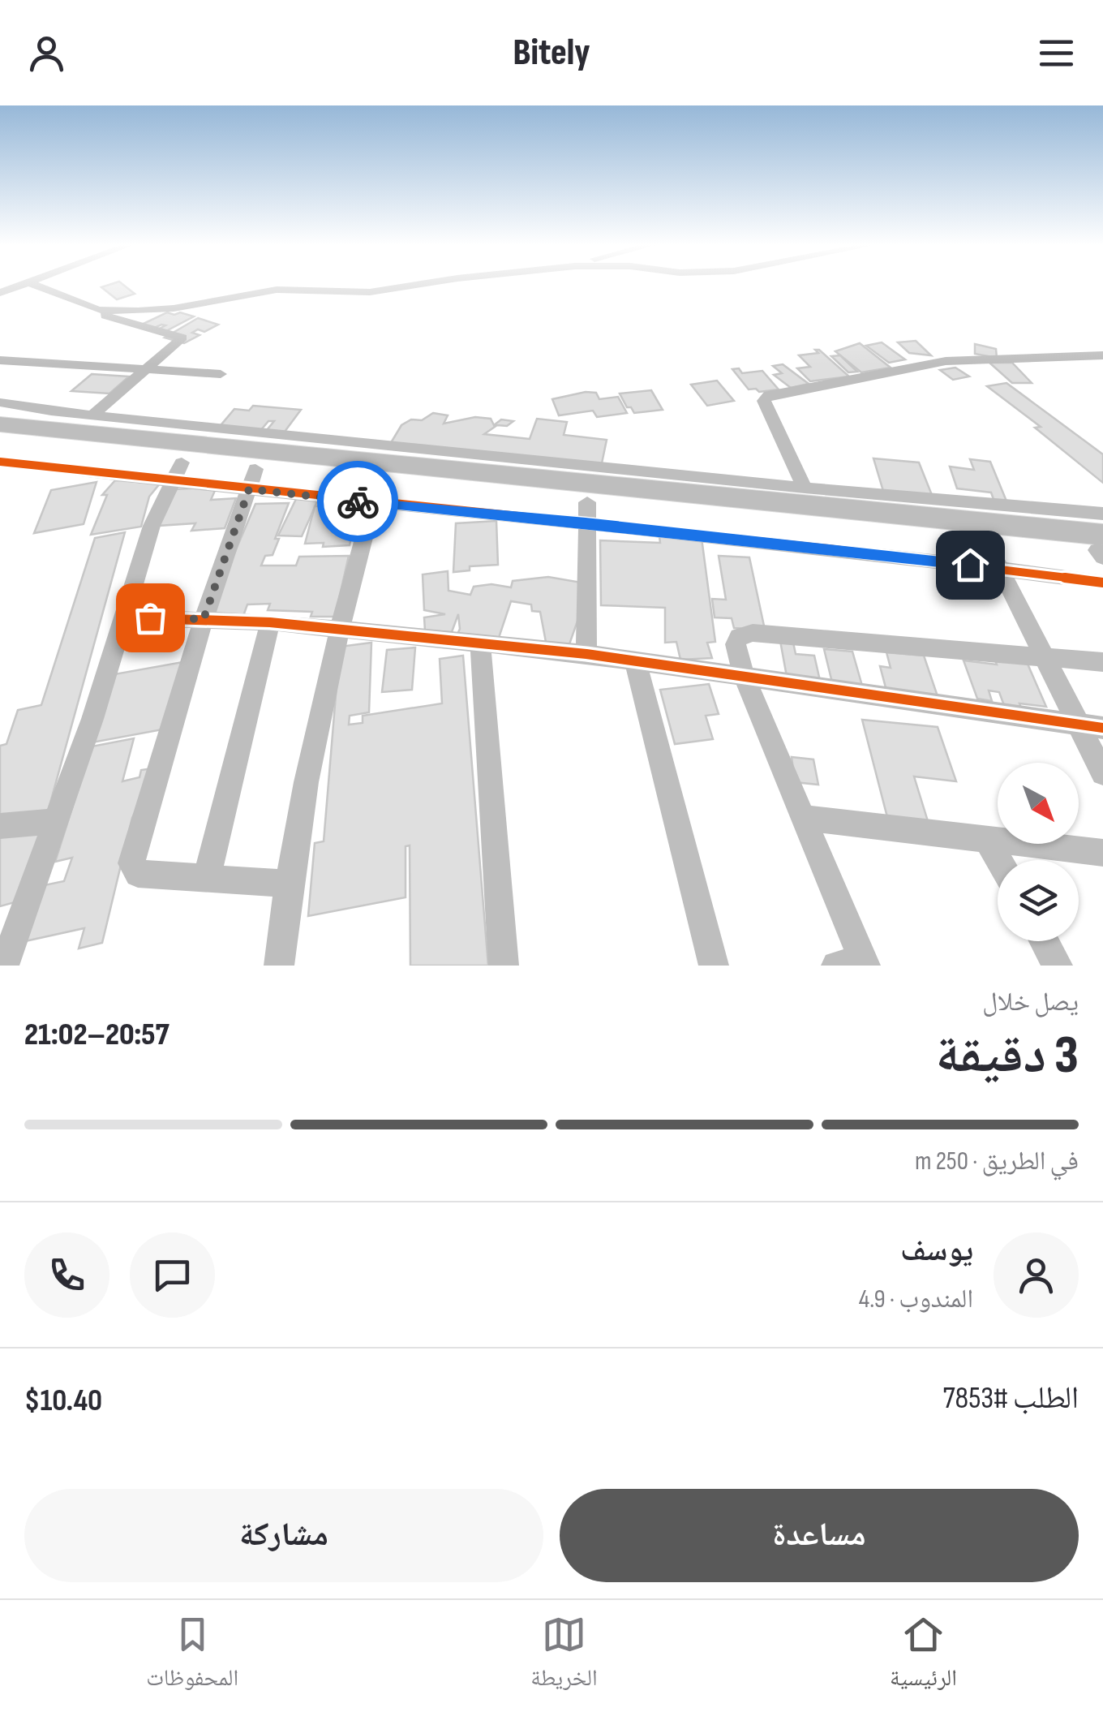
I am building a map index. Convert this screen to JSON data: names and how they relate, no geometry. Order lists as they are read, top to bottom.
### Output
{
  "north": "bottom right",
  "page": {
    "header": "Bitely",
    "heading": ["3 دقيقة", "يصل خلال", "20:57–21:02"],
    "panel": [
      "يوسف",
      "المندوب · 4.9",
      "الطلب #7853",
      "$10.40"
    ],
    "bar": "في الطريق · 250 m",
    "buttons": ["مساعدة", "مشاركة"],
    "tabs": ["الرئيسية", "الخريطة", "المحفوظات"]
  }
}
